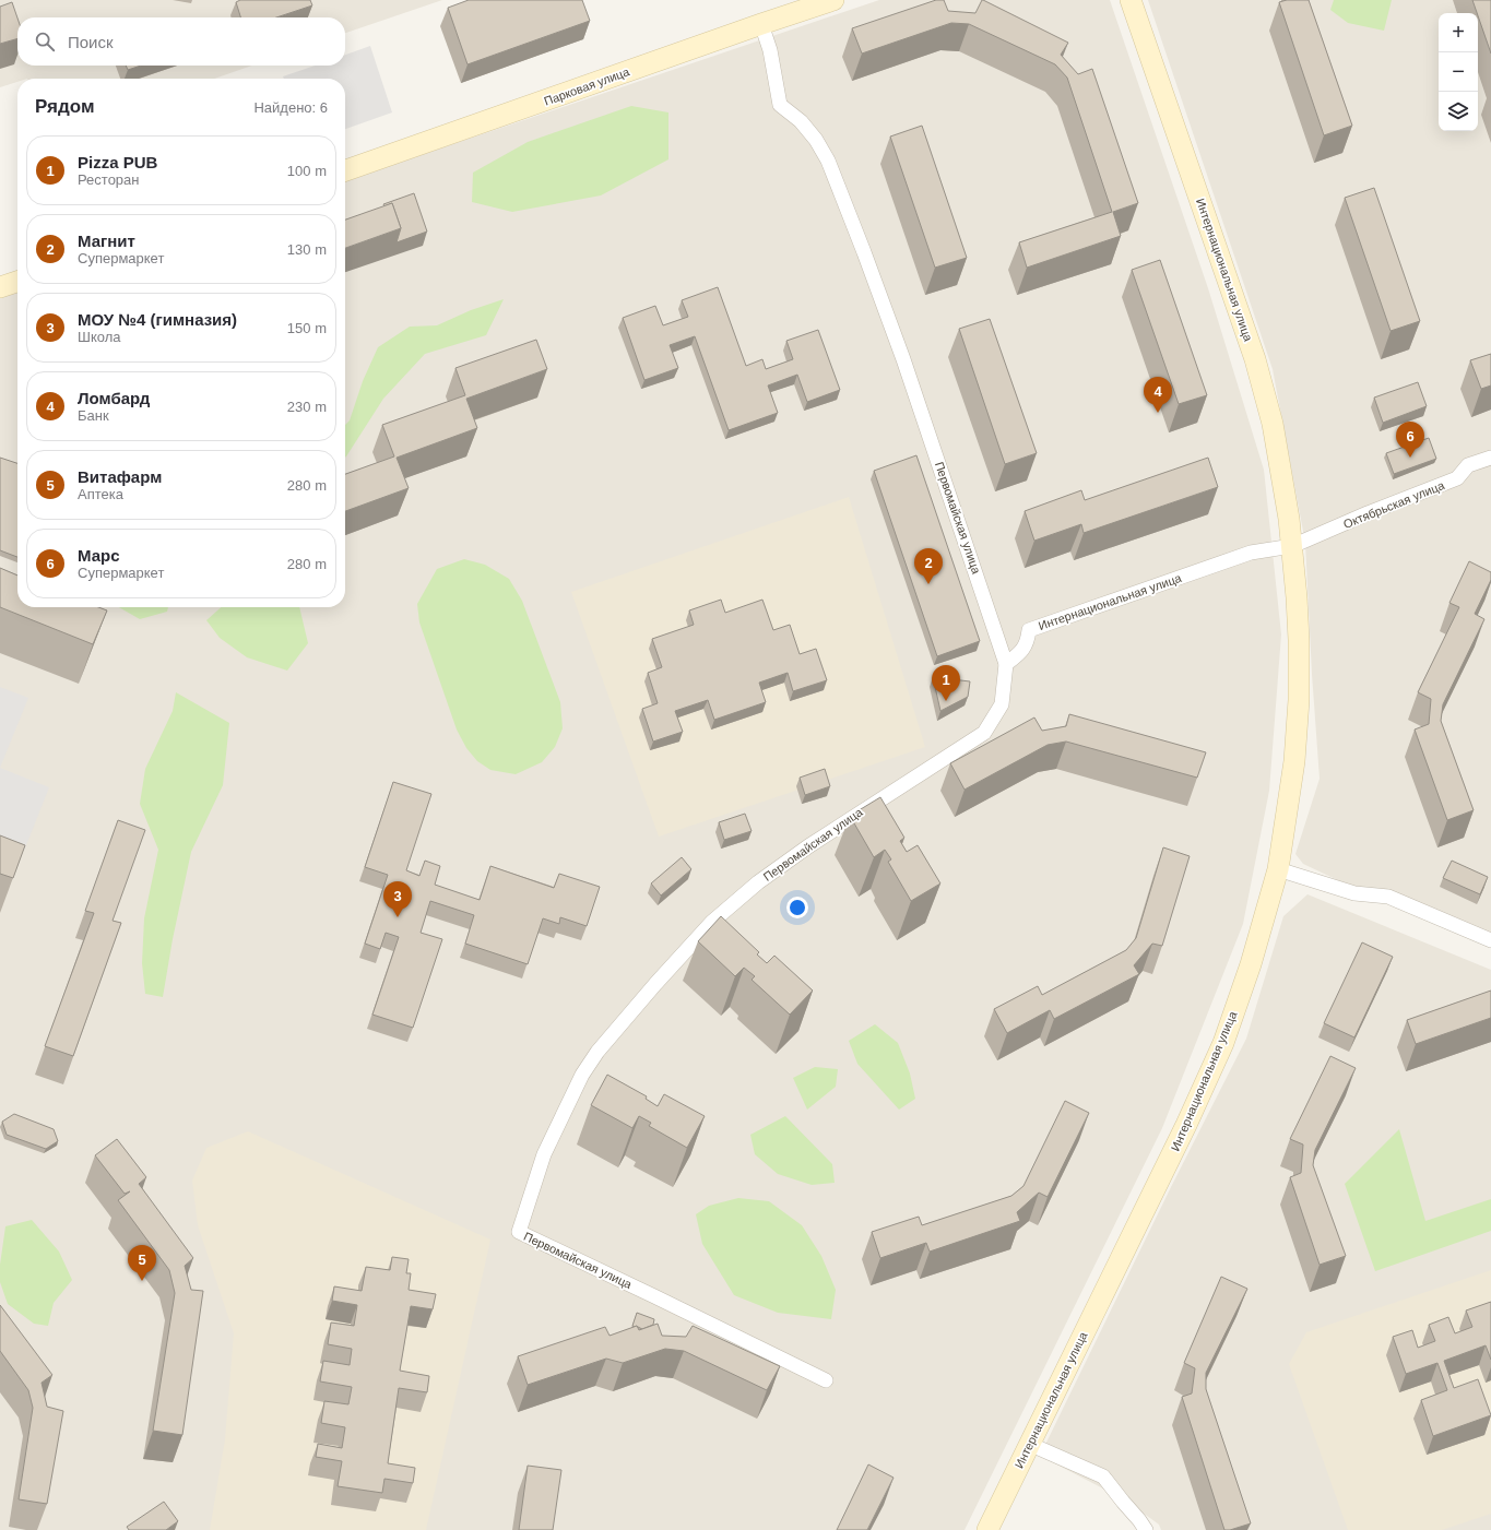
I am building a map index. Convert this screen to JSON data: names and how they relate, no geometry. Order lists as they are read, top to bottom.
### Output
{
  "streets": {
    "main road": ["Парковая улица", "Интернациональная улица"],
    "street": ["Октябрьская улица", "Первомайская улица"]
  },
  "crossings": [
    ["Парковая улица", "Первомайская улица"],
    ["Интернациональная улица", "Октябрьская улица"],
    ["Интернациональная улица", "Первомайская улица"]
  ],
  "page": {
    "map_buttons": ["+", "−"],
    "search": "Поиск",
    "heading": ["Рядом", "Найдено: 6"],
    "list": [
      {
        "mark": "1",
        "name": "Pizza PUB",
        "note": "Ресторан",
        "value": "100 m"
      },
      {
        "mark": "2",
        "name": "Магнит",
        "note": "Супермаркет",
        "value": "130 m"
      },
      {
        "mark": "3",
        "name": "МОУ №4 (гимназия)",
        "note": "Школа",
        "value": "150 m"
      },
      {
        "mark": "4",
        "name": "Ломбард",
        "note": "Банк",
        "value": "230 m"
      },
      {
        "mark": "5",
        "name": "Витафарм",
        "note": "Аптека",
        "value": "280 m"
      },
      {
        "mark": "6",
        "name": "Марс",
        "note": "Супермаркет",
        "value": "280 m"
      }
    ],
    "pins": [
      "4",
      "6",
      "2",
      "1",
      "3",
      "5"
    ]
  }
}
